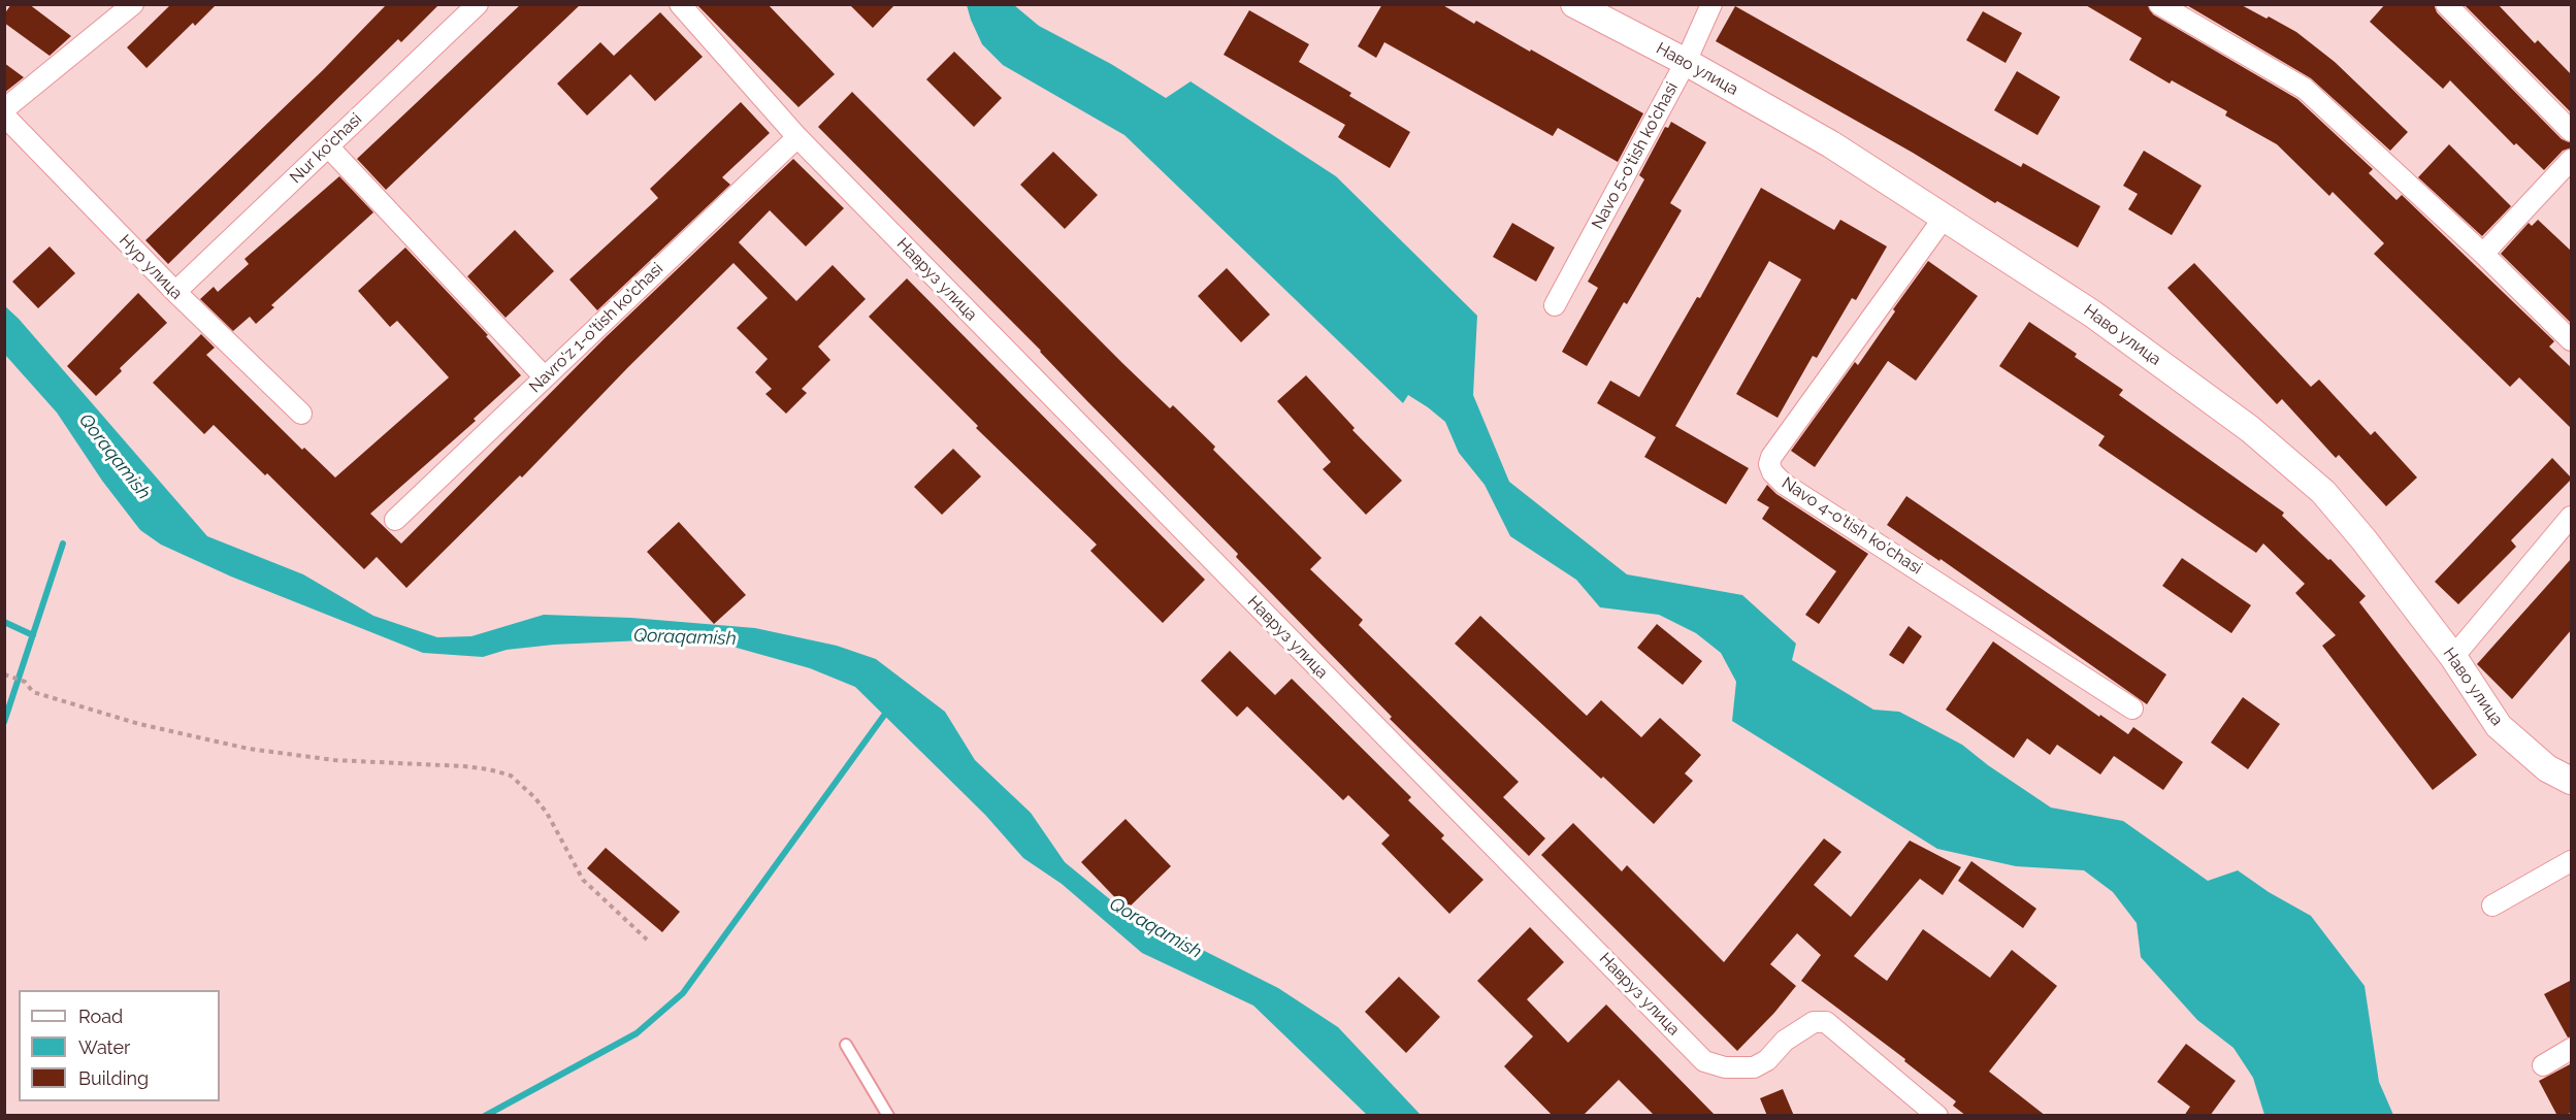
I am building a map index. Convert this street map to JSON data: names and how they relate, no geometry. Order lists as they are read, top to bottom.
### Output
{
  "streets": {
    "street": [
      "Наво улица",
      "Nur ko'chasi",
      "Navo 5-o'tish ko'chasi",
      "Нур улица",
      "Навруз улица",
      "Navro'z 1-o'tish ko'chasi",
      "Navo 4-o'tish ko'chasi"
    ]
  },
  "crossings": [
    ["Наво улица", "Navo 5-o'tish ko'chasi"],
    ["Наво улица", "Navo 4-o'tish ko'chasi"],
    ["Nur ko'chasi", "Нур улица"],
    ["Навруз улица", "Navro'z 1-o'tish ko'chasi"]
  ],
  "water": ["Qoraqamish"],
  "legend": ["Road", "Water", "Building"]
}
